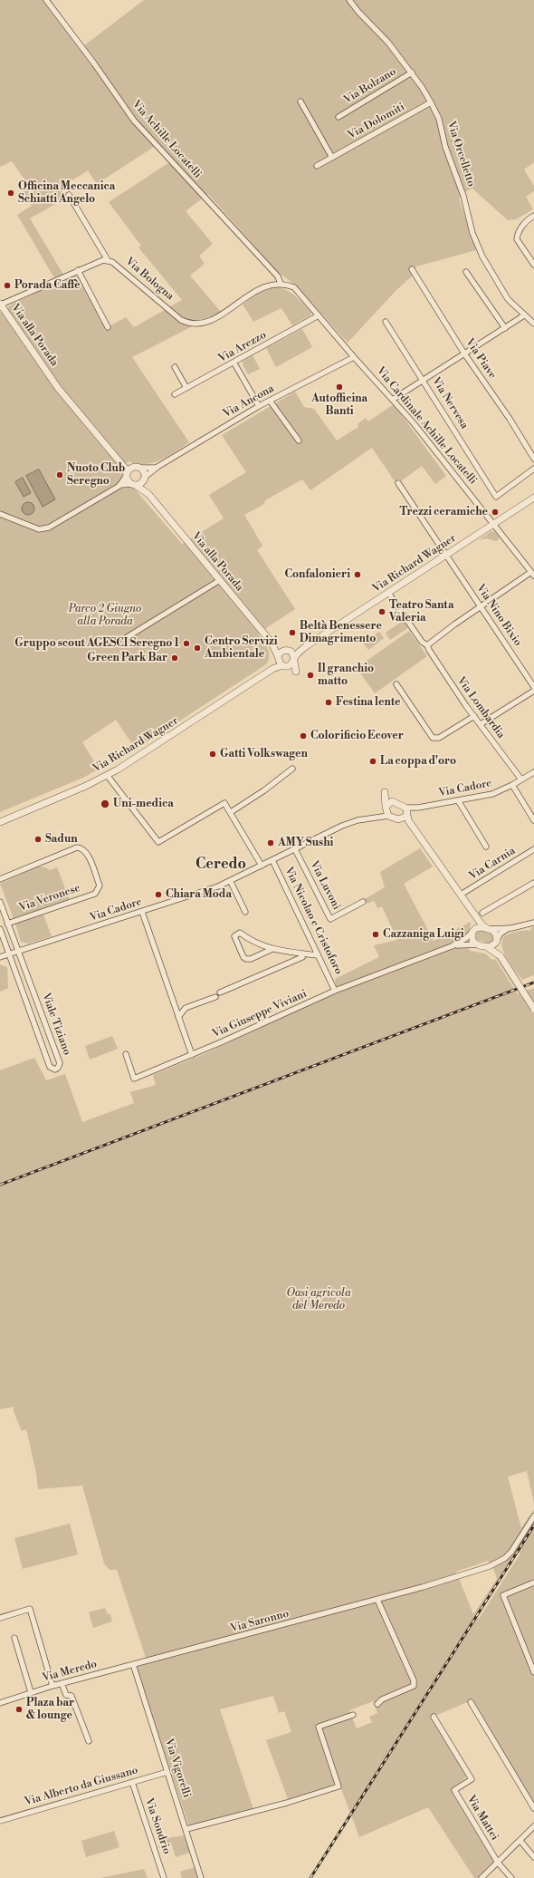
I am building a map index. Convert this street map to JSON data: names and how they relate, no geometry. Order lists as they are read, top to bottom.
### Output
{
  "streets": {
    "street": [
      "Via Bolzano",
      "Via Dolomiti",
      "Via Achille Locatelli",
      "Via Orcelletto",
      "Via Bologna",
      "Via alla Porada",
      "Via Arezzo",
      "Via Piave",
      "Via Ancona",
      "Via Nervesa",
      "Via Cardinale Achille Locatelli",
      "Via Richard Wagner",
      "Via Nino Bixio",
      "Via Lombardia",
      "Via Cadore",
      "Via Carnia",
      "Via Luvoni",
      "Via Veronese",
      "Via Nicolao e Cristoforo",
      "Via Giuseppe Viviani",
      "Viale Tiziano",
      "Via Saronno",
      "Via Meredo",
      "Via Vigorelli",
      "Via Alberto da Giussano",
      "Via Mattei",
      "Via Sondrio"
    ]
  },
  "crossings": [
    ["Via Bolzano", "Via Orcelletto"],
    ["Via Dolomiti", "Via Orcelletto"],
    ["Via Achille Locatelli", "Via Bologna"],
    ["Via Achille Locatelli", "Via Cardinale Achille Locatelli"],
    ["Via Bologna", "Via alla Porada"],
    ["Via Bologna", "Via Cardinale Achille Locatelli"],
    ["Via alla Porada", "Via Ancona"],
    ["Via alla Porada", "Via Richard Wagner"],
    ["Via Arezzo", "Via Cardinale Achille Locatelli"],
    ["Via Ancona", "Via Cardinale Achille Locatelli"],
    ["Via Cardinale Achille Locatelli", "Via Richard Wagner"],
    ["Via Richard Wagner", "Via Nino Bixio"],
    ["Via Richard Wagner", "Via Lombardia"],
    ["Via Lombardia", "Via Cadore"],
    ["Via Cadore", "Via Luvoni"],
    ["Via Cadore", "Via Nicolao e Cristoforo"],
    ["Via Cadore", "Viale Tiziano"],
    ["Via Veronese", "Viale Tiziano"],
    ["Via Nicolao e Cristoforo", "Via Giuseppe Viviani"],
    ["Via Saronno", "Via Meredo"],
    ["Via Meredo", "Via Vigorelli"],
    ["Via Vigorelli", "Via Alberto da Giussano"],
    ["Via Alberto da Giussano", "Via Sondrio"]
  ],
  "districts": ["Ceredo"],
  "parks": ["Parco 2 Giugno alla Porada", "Oasi agricola del Meredo"],
  "places": [
    "Officina Meccanica Schiatti Angelo",
    "Porada Caffè",
    "Autofficina Banti",
    "Nuoto Club Seregno",
    "Trezzi ceramiche",
    "Confalonieri",
    "Teatro Santa Valeria",
    "Beltà Benessere Dimagrimento",
    "Gruppo scout AGESCI Seregno 1",
    "Centro Servizi Ambientale",
    "Green Park Bar",
    "Il granchio matto",
    "Festina lente",
    "Colorificio Ecover",
    "Gatti Volkswagen",
    "La coppa d'oro",
    "Uni-medica",
    "Sadun",
    "AMY Sushi",
    "Chiara Moda",
    "Cazzaniga Luigi",
    "Plaza bar & lounge"
  ]
}
